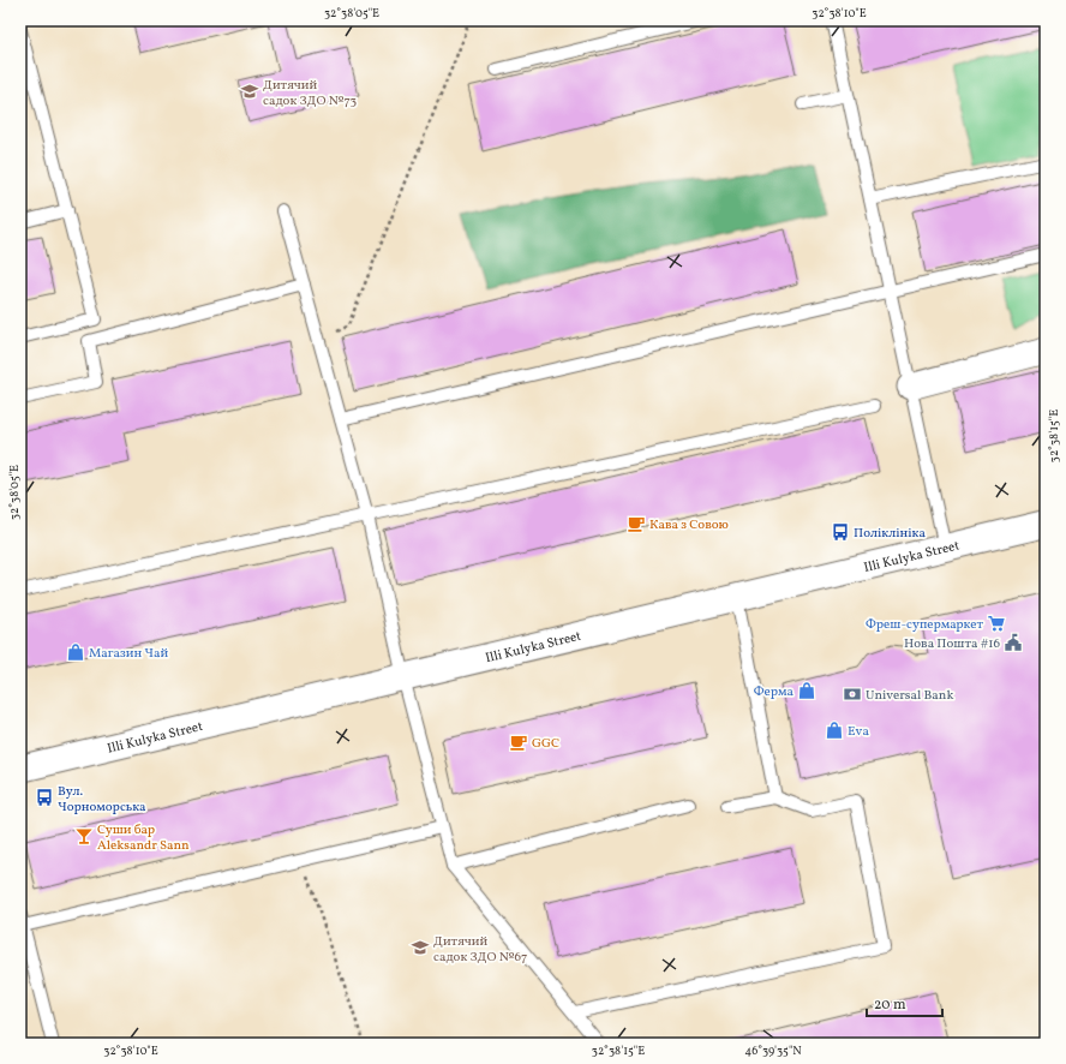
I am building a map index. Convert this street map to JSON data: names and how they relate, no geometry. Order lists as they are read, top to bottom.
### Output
{
  "streets": {
    "street": ["Illi Kulyka Street"]
  },
  "places": {
    "school or university": ["Дитячий садок ЗДО №73", "Дитячий садок ЗДО №67"],
    "cafe": ["Кава з Совою", "GGC"],
    "bus stop": ["Поліклініка", "Вул. Чорноморська"],
    "supermarket": ["Фреш-супермаркет"],
    "public building": ["Нова Пошта #16"],
    "shop": ["Магазин Чай", "Ферма", "Eva"],
    "bank": ["Universal Bank"],
    "bar": ["Суши бар Aleksandr Sann"]
  },
  "scale_bar": "20 m",
  "coordinates": [
    "32°38'05\"E",
    "32°38'10\"E",
    "32°38'15\"E",
    "46°39'35\"N"
  ]
}
